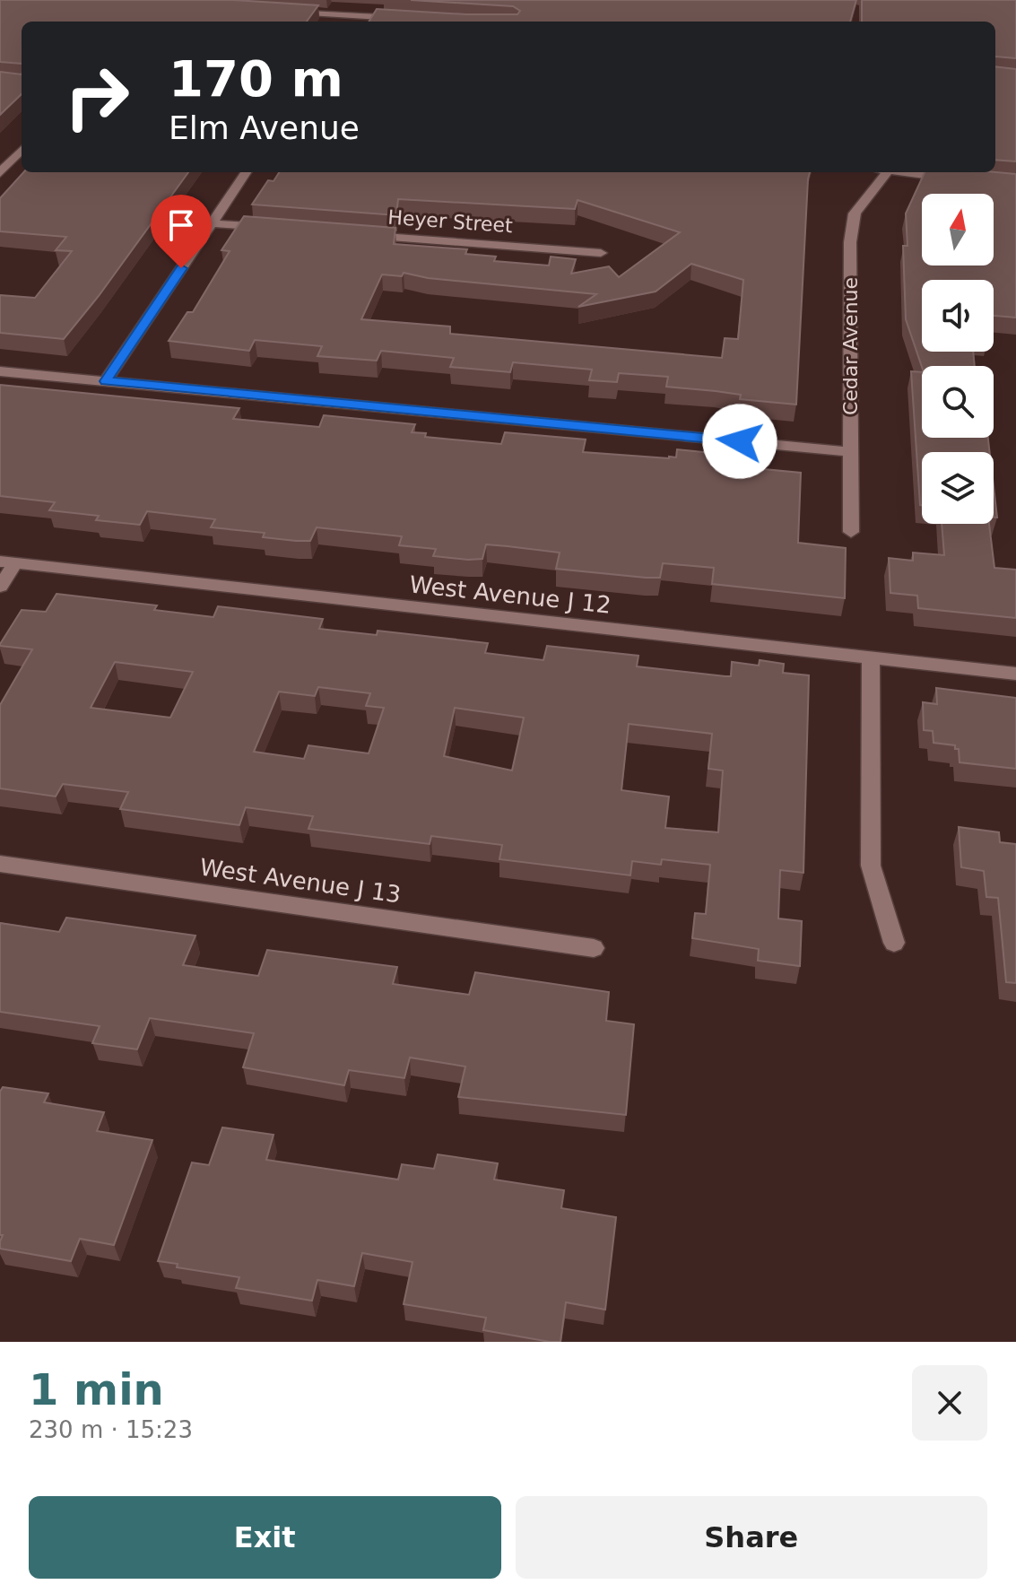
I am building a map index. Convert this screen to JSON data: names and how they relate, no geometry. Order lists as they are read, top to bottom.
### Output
{
  "streets": {
    "street": [
      "Heyer Street",
      "Cedar Avenue",
      "West Avenue J 12",
      "West Avenue J 13"
    ]
  },
  "north": "top",
  "page": {
    "turn": ["170 m", "Elm Avenue"],
    "heading": ["1 min", "230 m · 15:23"],
    "buttons": ["Exit", "Share"]
  }
}
